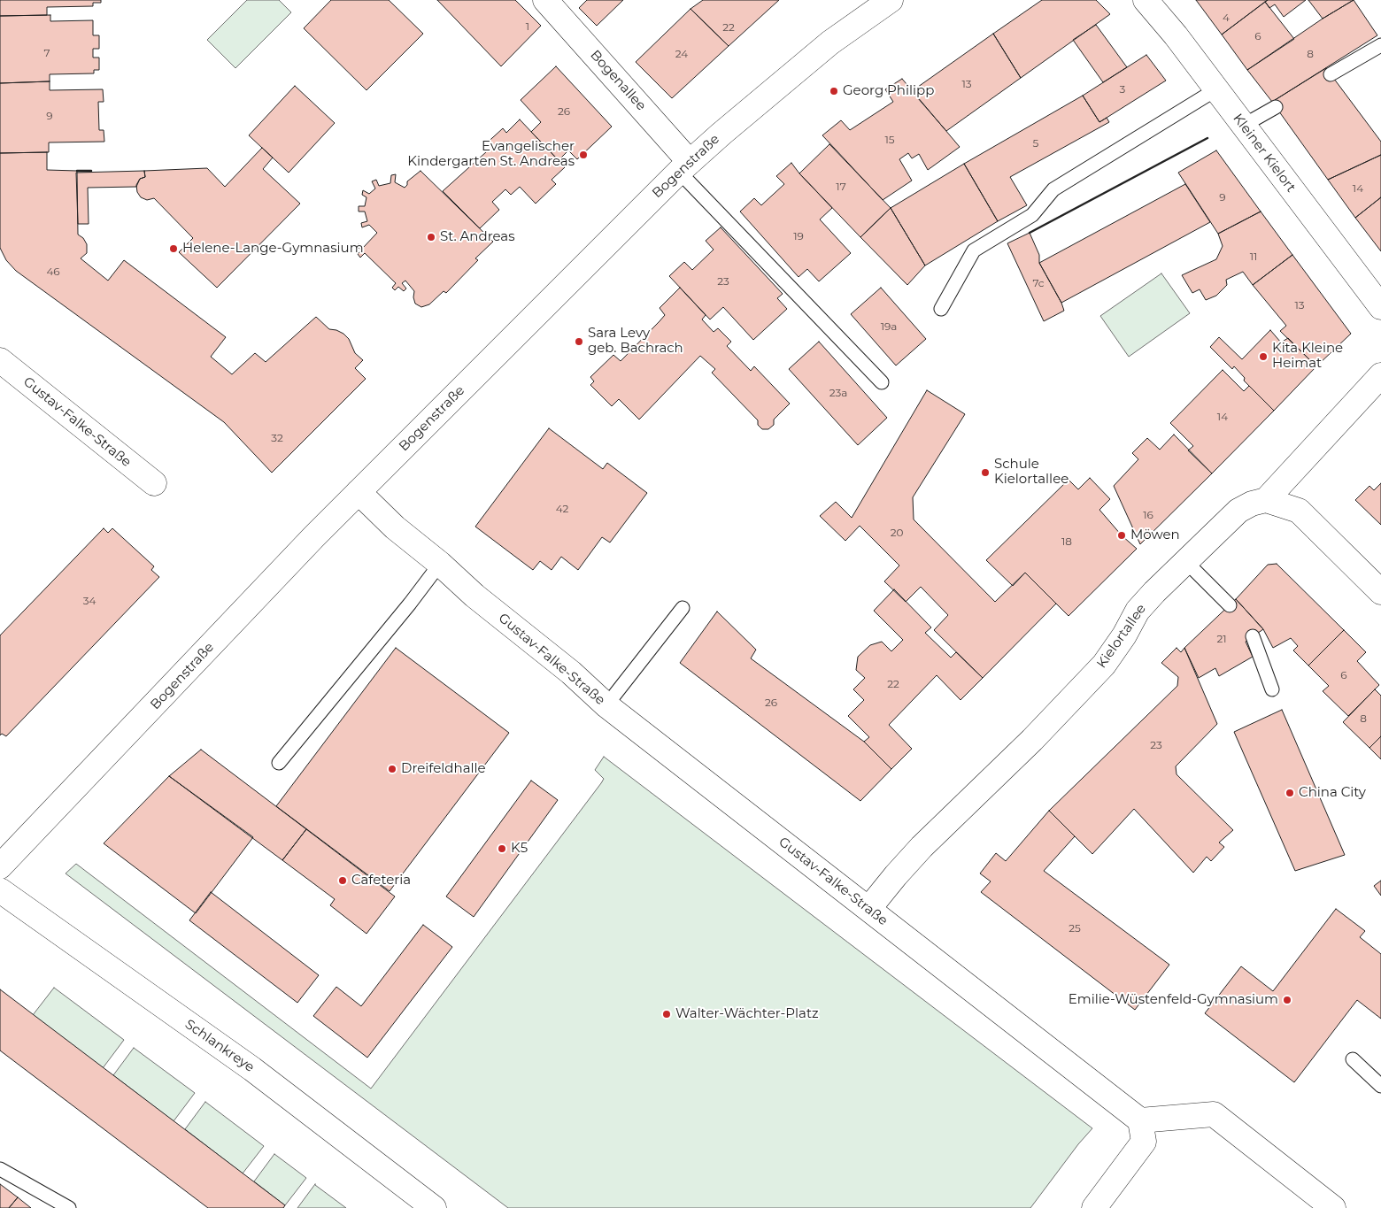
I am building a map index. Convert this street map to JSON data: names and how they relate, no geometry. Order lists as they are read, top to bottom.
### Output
{
  "streets": {
    "street": [
      "Bogenallee",
      "Kleiner Kielort",
      "Bogenstraße",
      "Gustav-Falke-Straße",
      "Kielortallee",
      "Schlankreye"
    ]
  },
  "crossings": [
    ["Bogenallee", "Bogenstraße"],
    ["Bogenstraße", "Gustav-Falke-Straße"],
    ["Gustav-Falke-Straße", "Kielortallee"]
  ],
  "places": [
    "Georg Philipp",
    "Evangelischer Kindergarten St. Andreas",
    "St. Andreas",
    "Helene-Lange-Gymnasium",
    "Sara Levy geb. Bachrach",
    "Kita Kleine Heimat",
    "Schule Kielortallee",
    "Möwen",
    "Dreifeldhalle",
    "China City",
    "K5",
    "Cafeteria",
    "Emilie-Wüstenfeld-Gymnasium",
    "Walter-Wächter-Platz"
  ],
  "house_numbers": [
    "4",
    "1",
    "22",
    "6",
    "7",
    "24",
    "8",
    "13",
    "3",
    "26",
    "9",
    "15",
    "5",
    "17",
    "14",
    "9",
    "19",
    "11",
    "46",
    "23",
    "7c",
    "13",
    "19a",
    "23a",
    "14",
    "32",
    "42",
    "16",
    "20",
    "18",
    "34",
    "21",
    "6",
    "22",
    "26",
    "8",
    "23",
    "25"
  ]
}
